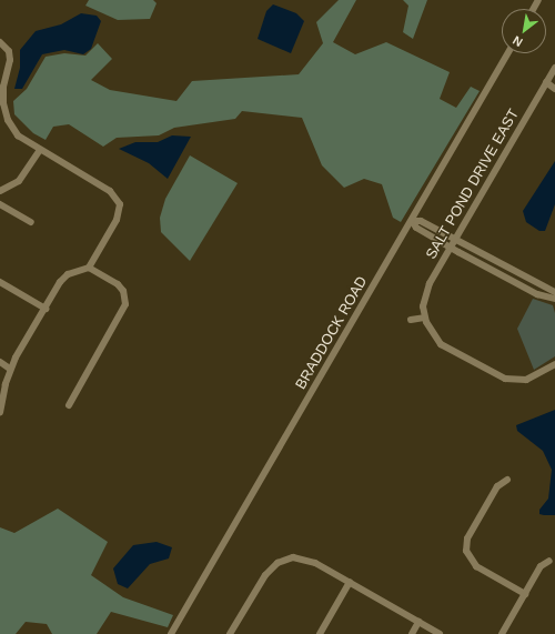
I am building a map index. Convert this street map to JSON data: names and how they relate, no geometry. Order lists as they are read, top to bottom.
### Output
{
  "streets": {
    "street": ["SALT POND DRIVE EAST", "BRADDOCK ROAD"]
  },
  "north": "bottom left"
}
